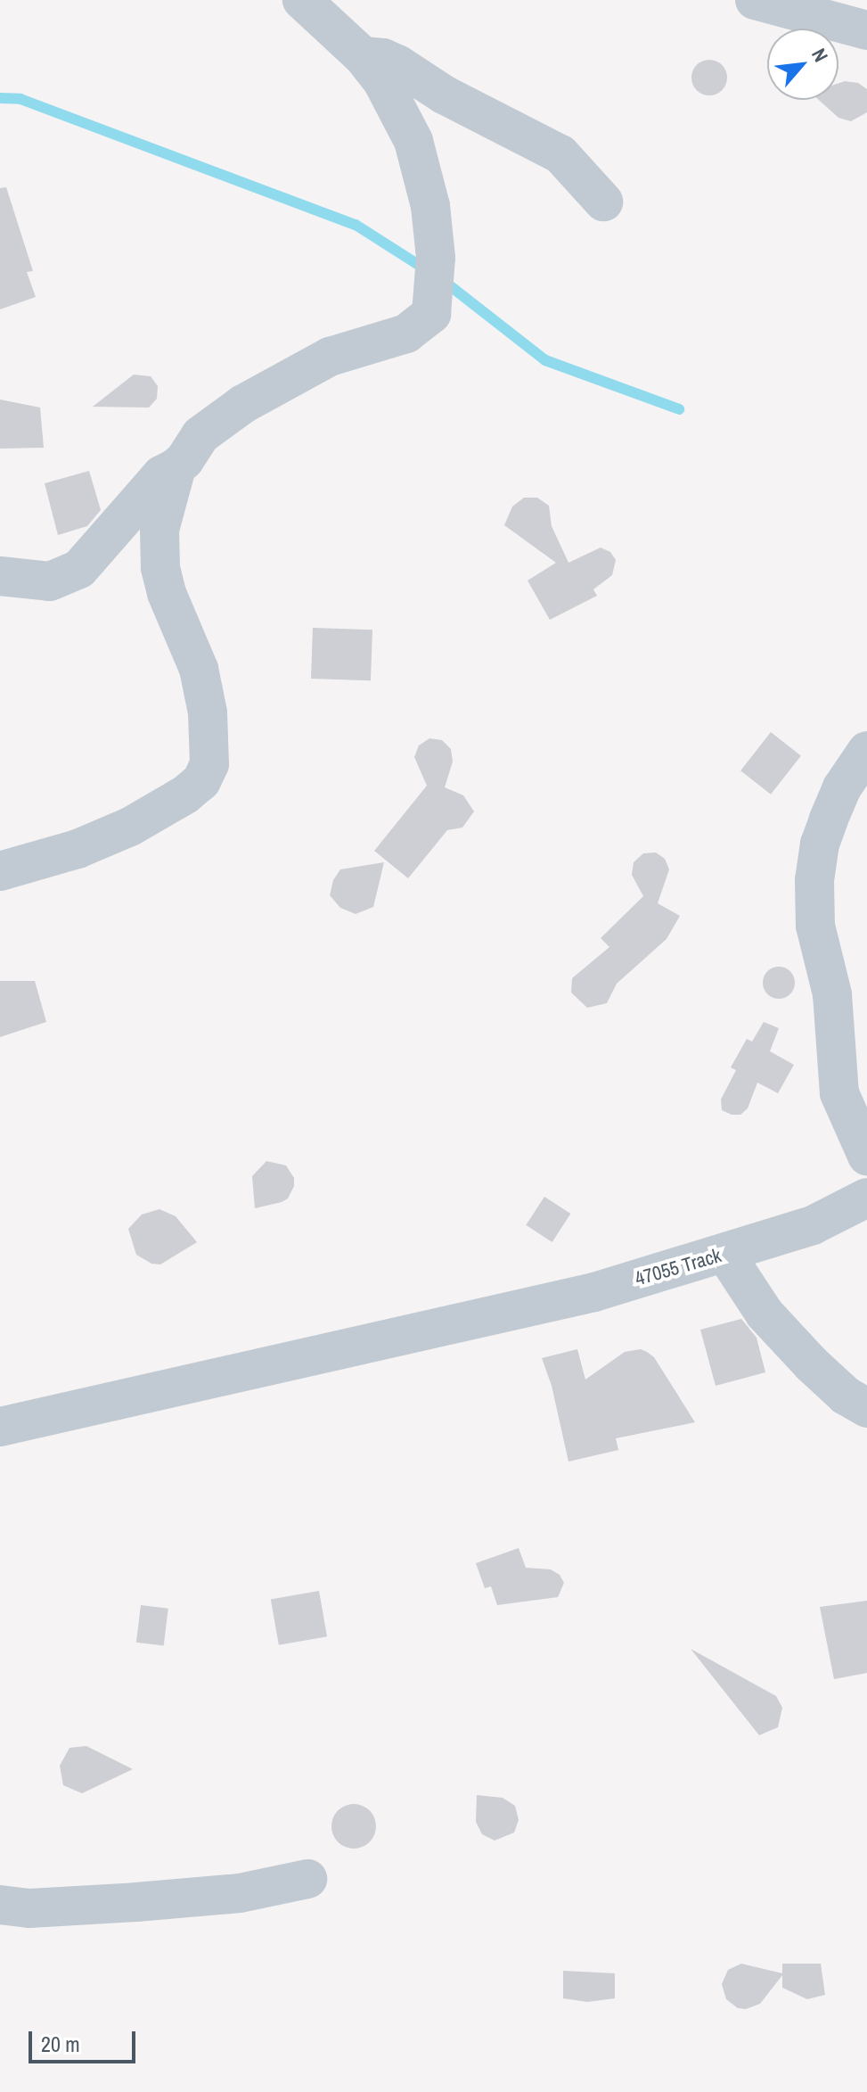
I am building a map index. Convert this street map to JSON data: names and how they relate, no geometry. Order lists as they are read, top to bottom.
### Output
{
  "streets": {
    "street": ["47055 Track"]
  },
  "scale_bar": "20 m",
  "north": "top right"
}
